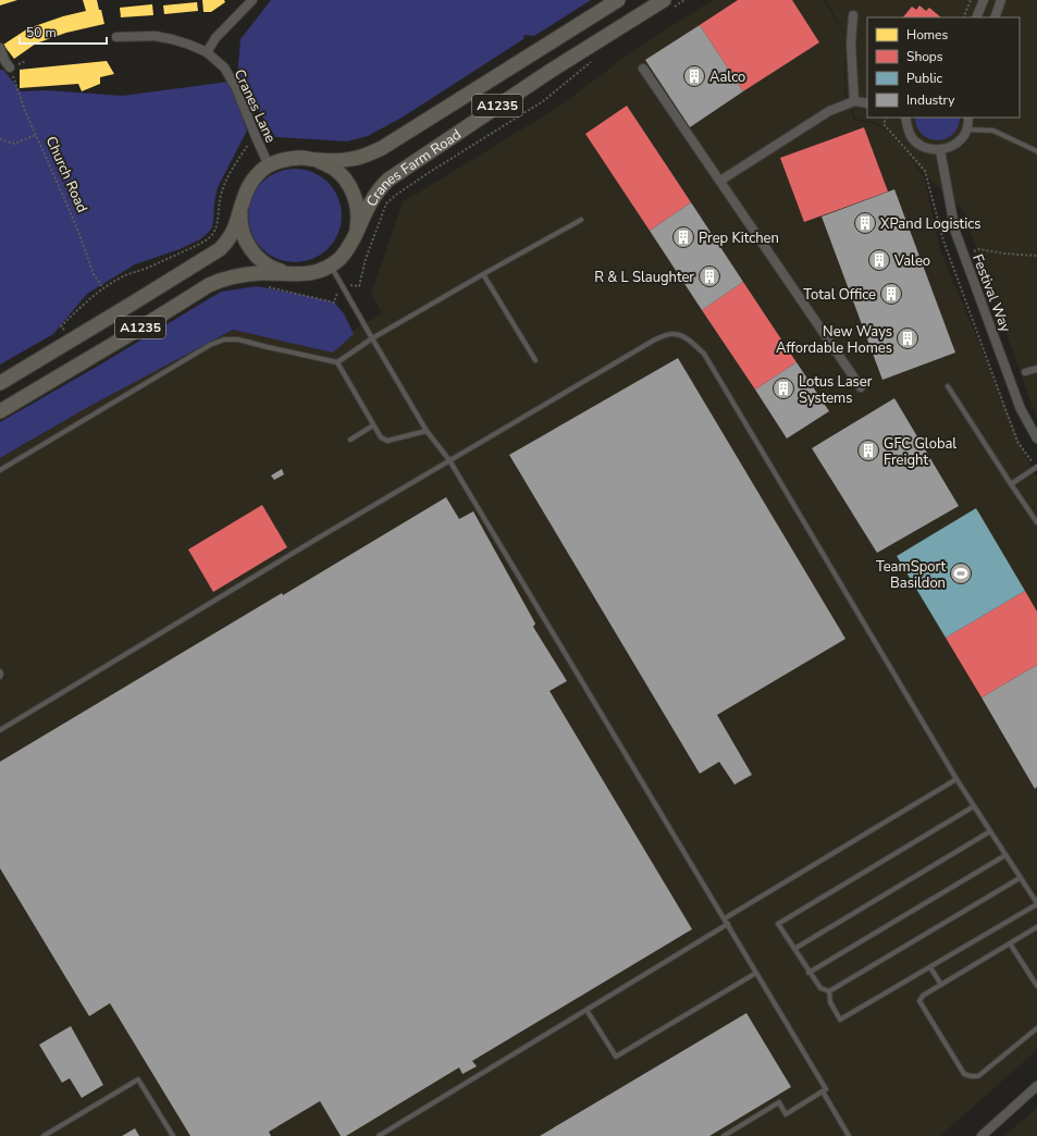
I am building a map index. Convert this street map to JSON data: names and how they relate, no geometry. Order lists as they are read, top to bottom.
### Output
{
  "streets": {
    "main road": ["A1235", "Cranes Farm Road"],
    "street": ["Cranes Lane", "Festival Way"],
    "path": ["Church Road"]
  },
  "crossings": [
    ["Cranes Lane", "Cranes Farm Road"]
  ],
  "places": {
    "building": [
      "Aalco",
      "XPand Logistics",
      "Prep Kitchen",
      "Valeo",
      "R & L Slaughter",
      "Total Office",
      "New Ways Affordable Homes",
      "Lotus Laser Systems",
      "GFC Global Freight"
    ],
    "sports": ["TeamSport Basildon"]
  },
  "legend": [
    "Homes",
    "Shops",
    "Public",
    "Industry"
  ],
  "scale_bar": "50 m"
}
